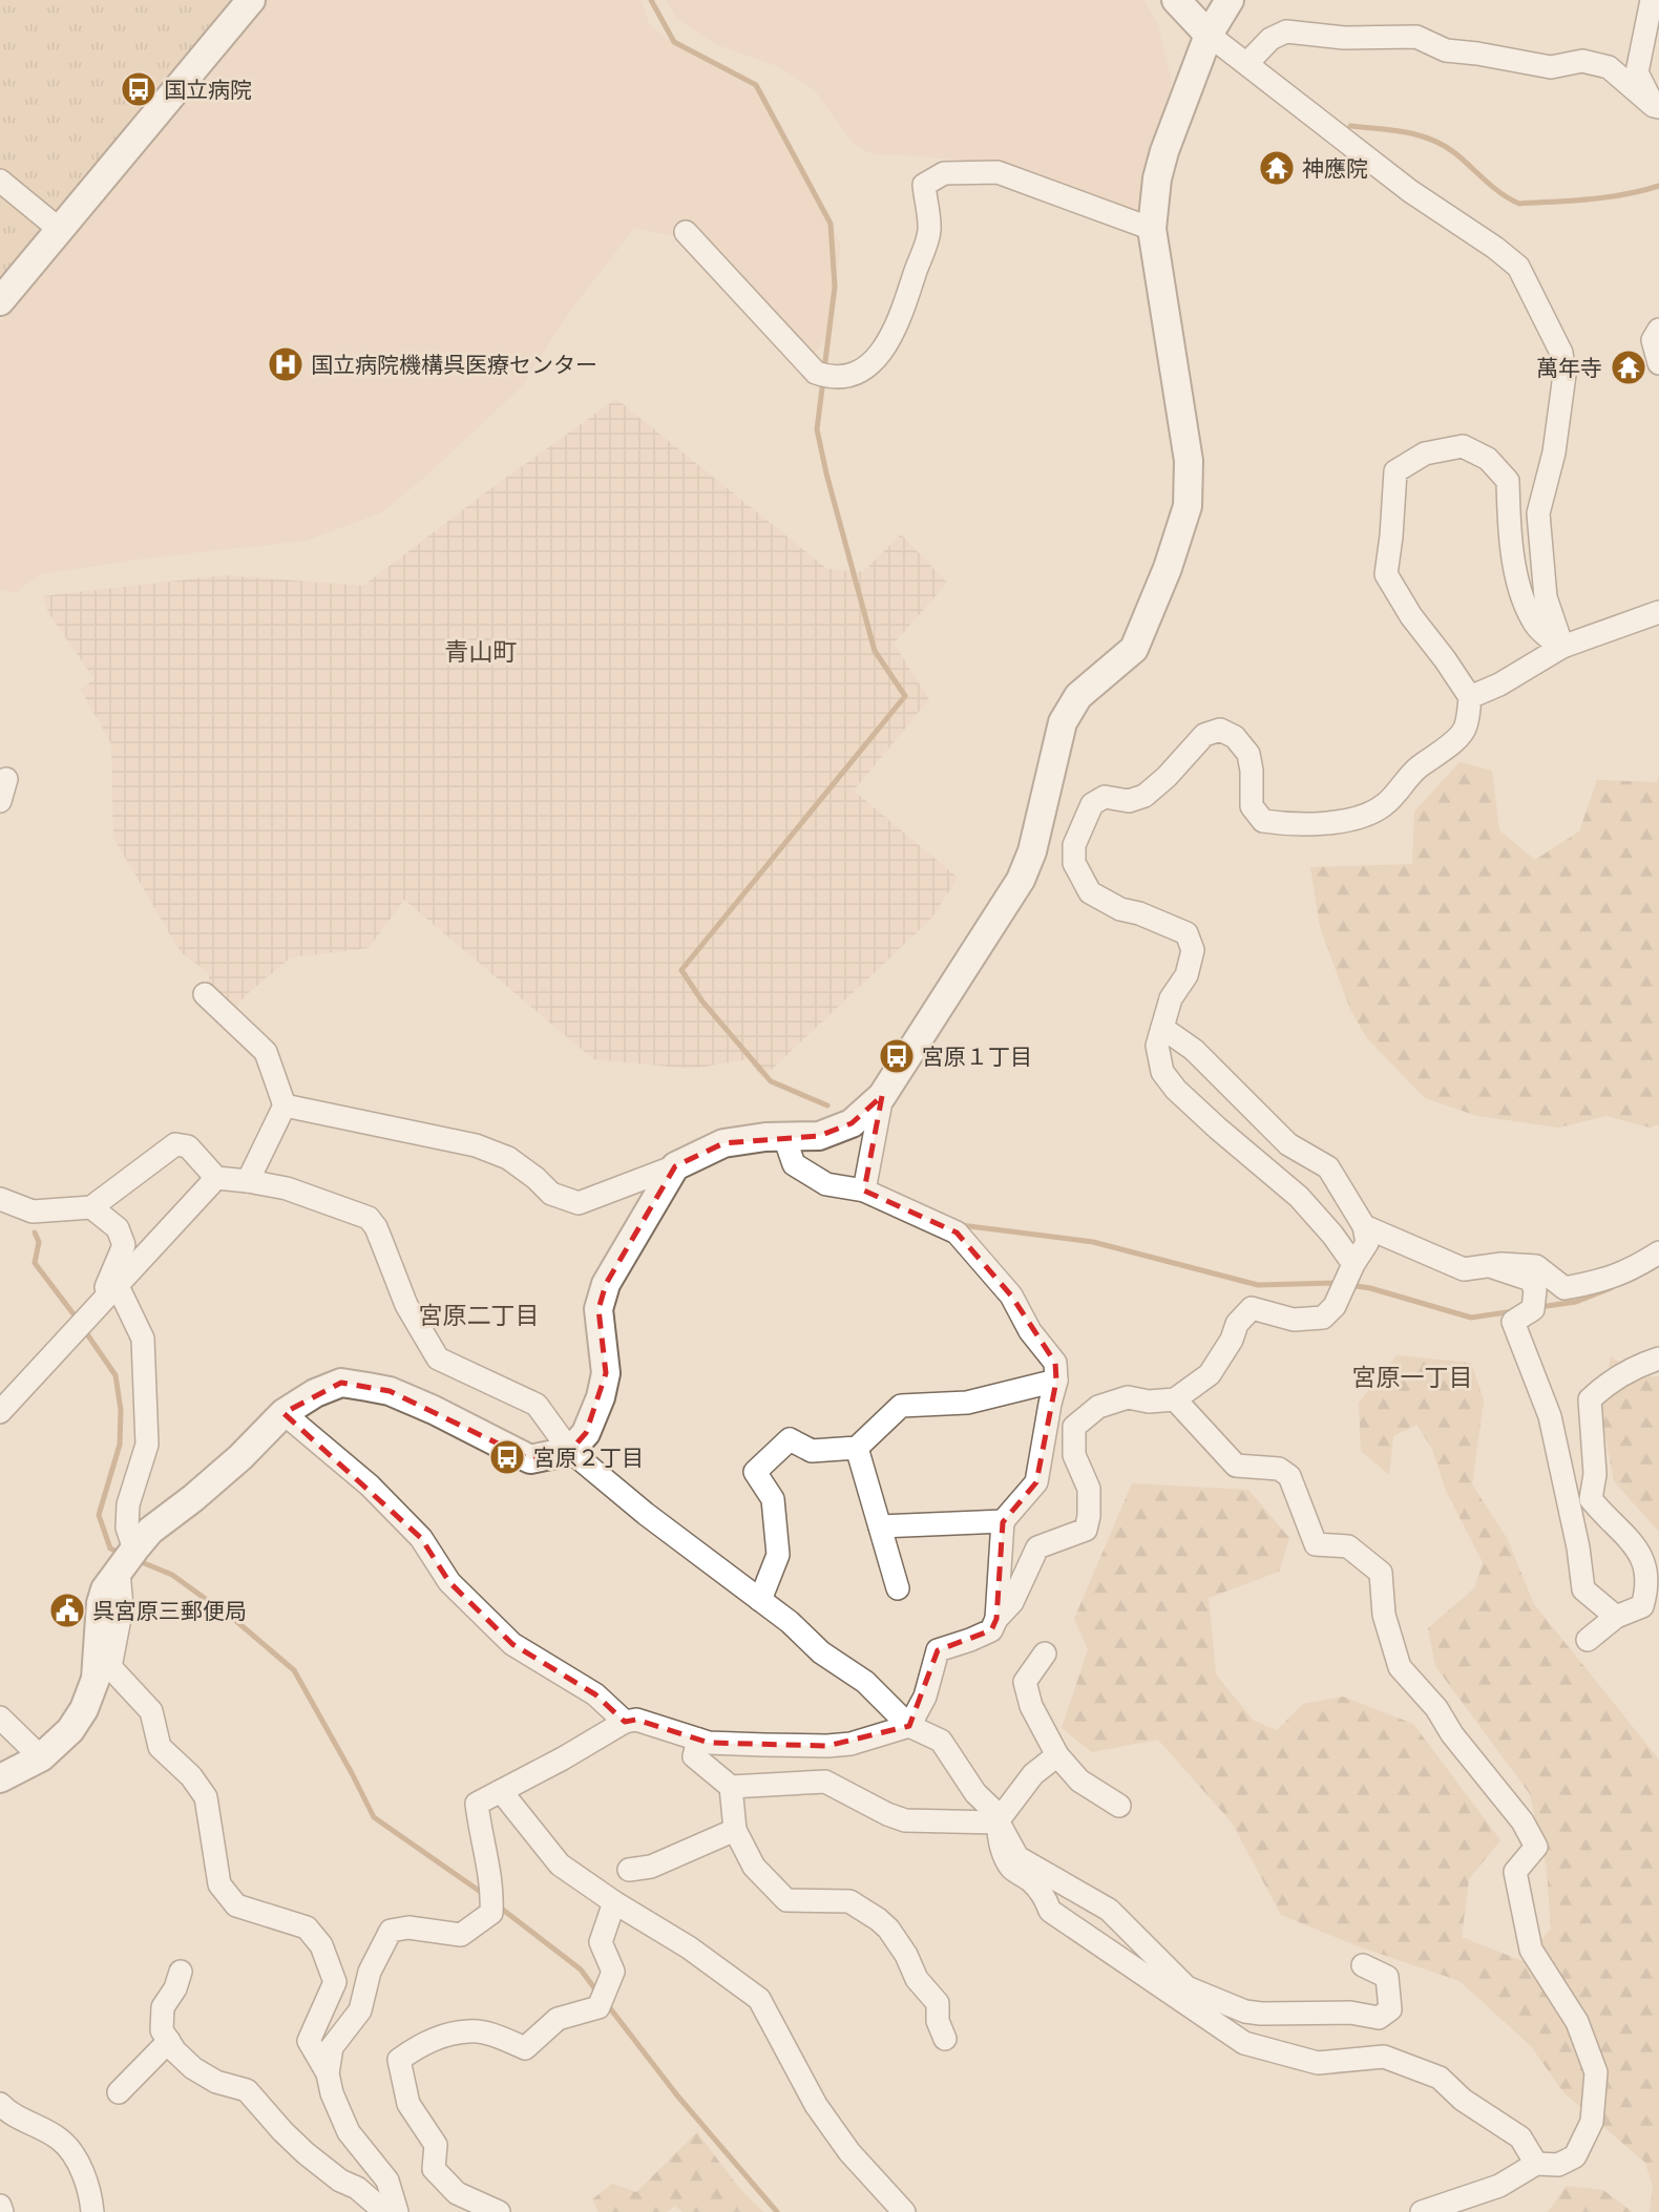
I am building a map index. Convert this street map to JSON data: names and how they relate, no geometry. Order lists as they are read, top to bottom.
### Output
{
  "districts": ["青山町", "宮原二丁目", "宮原一丁目"],
  "places": {
    "bus stop": ["国立病院", "宮原１丁目", "宮原２丁目"],
    "temple": ["神應院", "萬年寺"],
    "hospital": ["国立病院機構呉医療センター"],
    "public building": ["呉宮原三郵便局"]
  }
}
